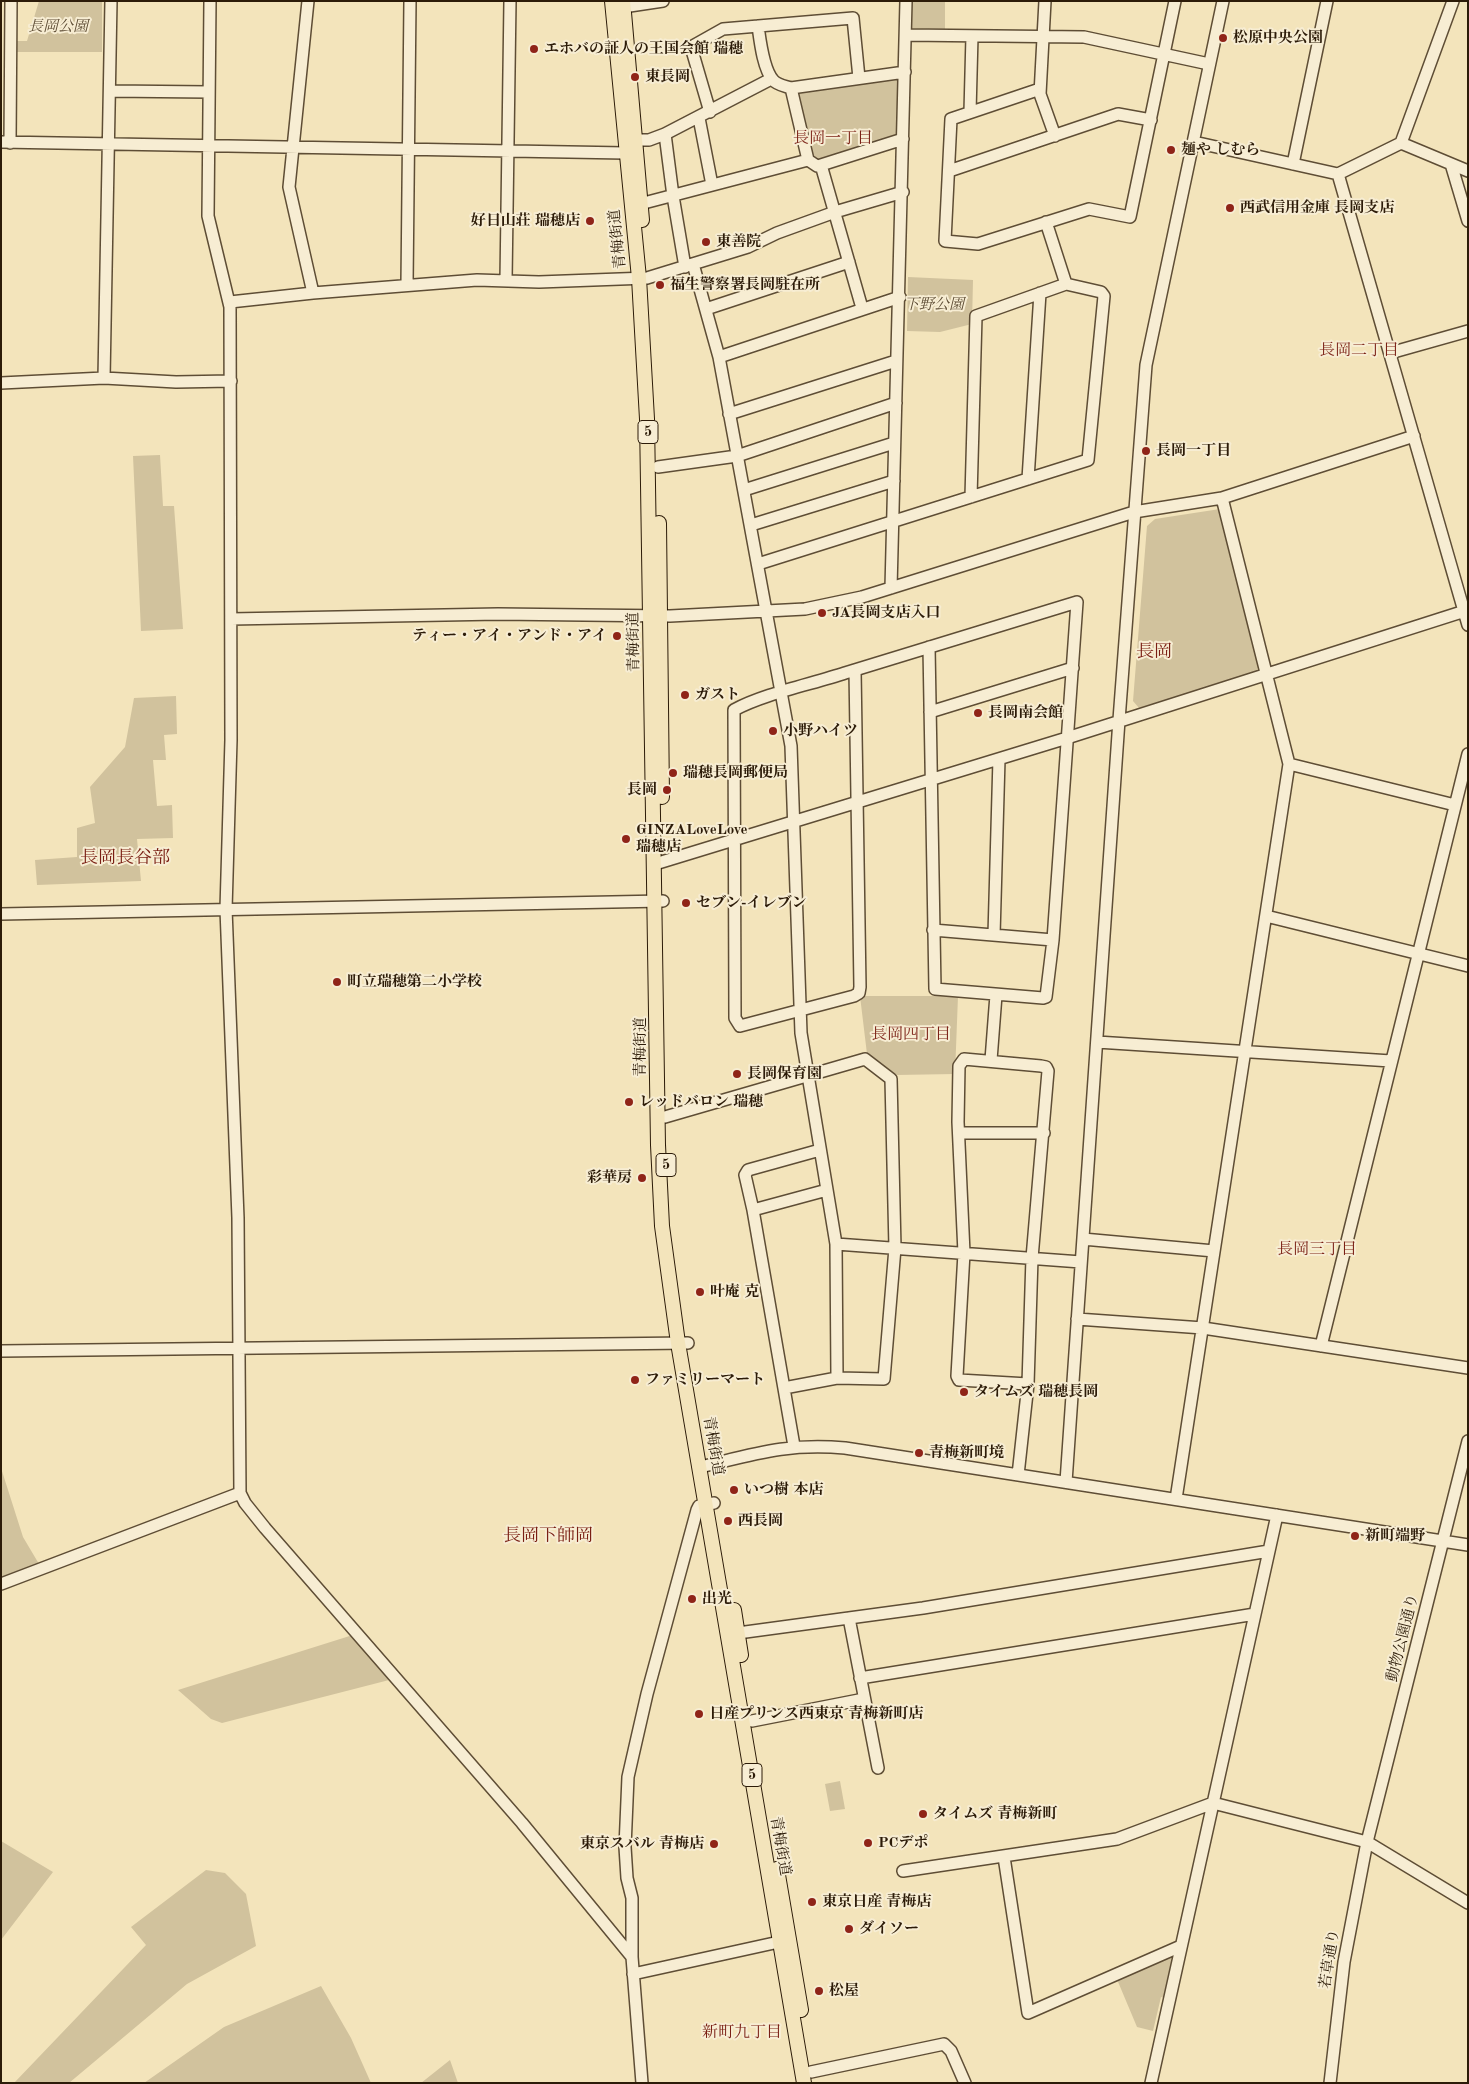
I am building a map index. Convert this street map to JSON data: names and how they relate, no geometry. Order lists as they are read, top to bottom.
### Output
{
  "streets": {
    "main road": ["青梅街道", "5"],
    "street": ["動物公園通り", "若草通り"]
  },
  "crossings": [
    ["動物公園通り", "若草通り"]
  ],
  "districts": [
    "長岡一丁目",
    "長岡二丁目",
    "長岡",
    "長岡長谷部",
    "長岡四丁目",
    "長岡三丁目",
    "長岡下師岡",
    "新町九丁目"
  ],
  "parks": ["長岡公園", "下野公園"],
  "places": [
    "松原中央公園",
    "エホバの証人の王国会館 瑞穂",
    "東長岡",
    "麺や しむら",
    "西武信用金庫 長岡支店",
    "好日山荘 瑞穂店",
    "東善院",
    "福生警察署長岡駐在所",
    "長岡一丁目",
    "JA長岡支店入口",
    "ティー・アイ・アンド・アイ",
    "ガスト",
    "長岡南会館",
    "小野ハイツ",
    "瑞穂長岡郵便局",
    "長岡",
    "GINZALoveLove 瑞穂店",
    "セブン-イレブン",
    "町立瑞穂第二小学校",
    "長岡保育園",
    "レッドバロン 瑞穂",
    "彩華房",
    "叶庵 克",
    "ファミリーマート",
    "タイムズ 瑞穂長岡",
    "青梅新町境",
    "いつ樹 本店",
    "西長岡",
    "新町端野",
    "出光",
    "日産プリンス西東京 青梅新町店",
    "タイムズ 青梅新町",
    "PCデポ",
    "東京スバル 青梅店",
    "東京日産 青梅店",
    "ダイソー",
    "松屋"
  ]
}
